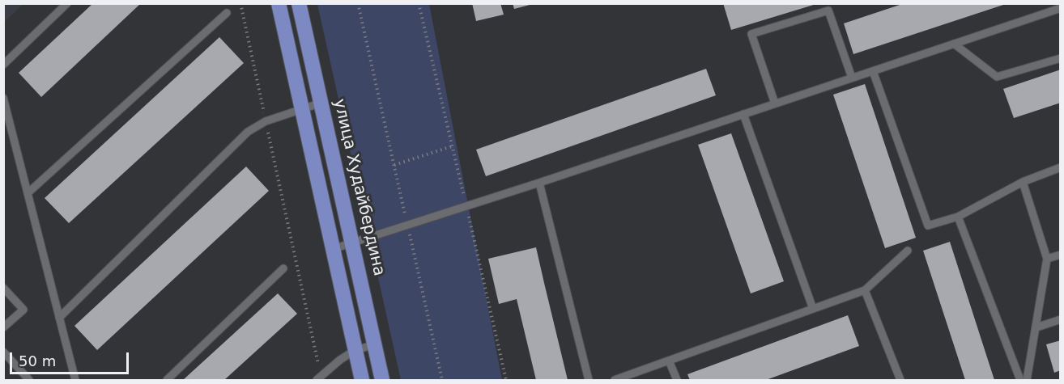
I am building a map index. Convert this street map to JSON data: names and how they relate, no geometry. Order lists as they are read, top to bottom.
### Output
{
  "streets": {
    "main road": ["улица Худайбердина"]
  },
  "scale_bar": "50 m"
}
